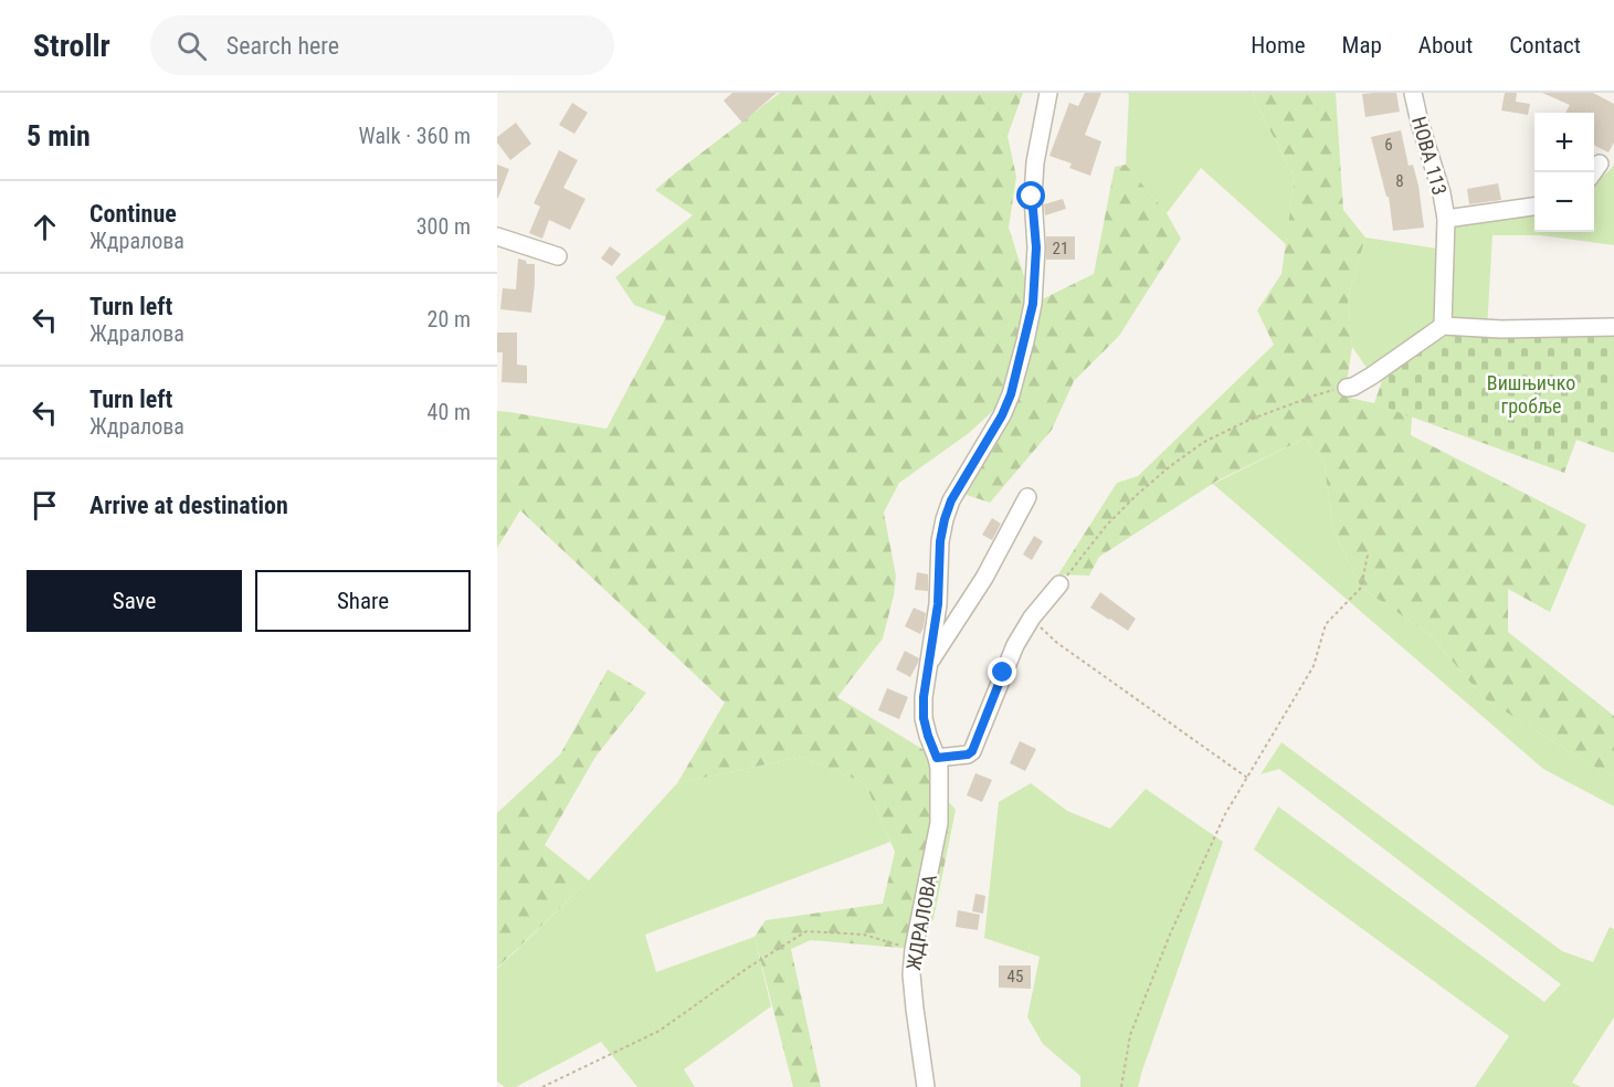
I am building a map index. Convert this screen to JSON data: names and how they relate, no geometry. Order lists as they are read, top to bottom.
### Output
{
  "streets": {
    "street": ["НОВА 113", "ЖДРАЛОВА"]
  },
  "parks": ["Вишњичко гробље"],
  "house_numbers": [
    "6",
    "8",
    "21",
    "45"
  ],
  "page": {
    "header": "Strollr",
    "search": "Search here",
    "nav": [
      "Home",
      "Map",
      "About",
      "Contact"
    ],
    "heading": ["5 min", "Walk · 360 m"],
    "map_buttons": ["+", "−"],
    "list": [
      ["Continue", "Ждралова", "300 m"],
      ["Turn left", "Ждралова", "20 m"],
      ["Turn left", "Ждралова", "40 m"],
      "Arrive at destination"
    ],
    "buttons": ["Save", "Share"]
  }
}
